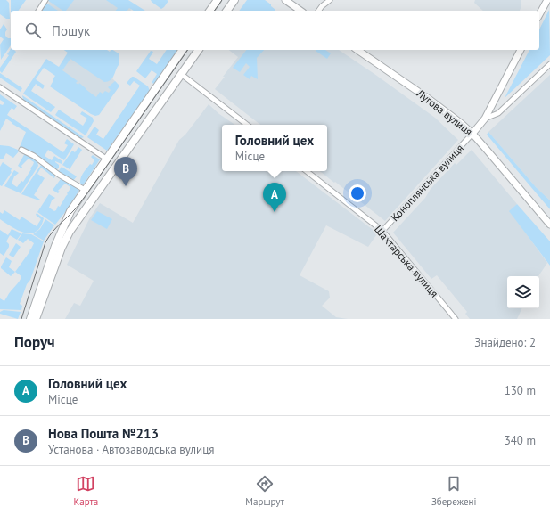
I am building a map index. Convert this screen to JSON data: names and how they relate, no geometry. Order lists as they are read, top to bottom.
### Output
{
  "streets": {
    "main road": ["Лугова вулиця", "Коноплянська вулиця"],
    "street": ["Шахтарська вулиця"]
  },
  "crossings": [
    ["Лугова вулиця", "Коноплянська вулиця"],
    ["Коноплянська вулиця", "Шахтарська вулиця"]
  ],
  "page": {
    "search": "Пошук",
    "popup": ["Головний цех", "Місце"],
    "pins": ["B", "A"],
    "heading": ["Поруч", "Знайдено: 2"],
    "list": [
      {
        "mark": "A",
        "name": "Головний цех",
        "note": "Місце",
        "value": "130 m"
      },
      {
        "mark": "B",
        "name": "Нова Пошта №213",
        "note": "Установа · Автозаводська вулиця",
        "value": "340 m"
      }
    ],
    "nav": ["Карта", "Маршрут", "Збережені"]
  }
}
